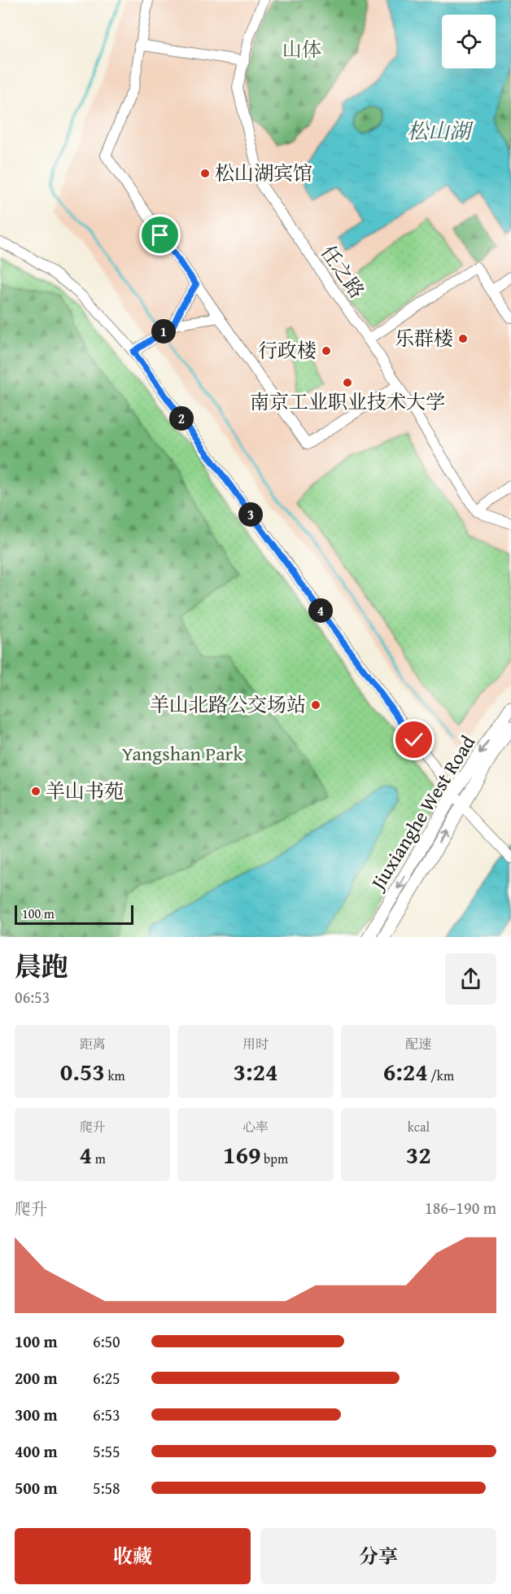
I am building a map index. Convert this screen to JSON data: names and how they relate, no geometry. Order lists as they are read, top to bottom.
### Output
{
  "streets": {
    "main road": ["Jiuxianghe West Road"],
    "street": ["任之路"]
  },
  "water": ["松山湖"],
  "parks": ["山体", "Yangshan Park"],
  "places": [
    "松山湖宾馆",
    "乐群楼",
    "行政楼",
    "南京工业职业技术大学",
    "羊山北路公交场站",
    "羊山书苑"
  ],
  "scale_bar": "100 m",
  "page": {
    "pins": [
      "1",
      "2",
      "3",
      "4"
    ],
    "scale": "100 m",
    "heading": ["晨跑", "06:53"],
    "stats": [
      ["距离", "0.53 km"],
      ["用时", "3:24"],
      ["配速", "6:24 /km"],
      ["爬升", "4 m"],
      ["心率", "169 bpm"],
      ["kcal", "32"]
    ],
    "chart": ["爬升", "186–190 m"],
    "list": [
      {
        "name": "100 m",
        "note": "6:50"
      },
      {
        "name": "200 m",
        "note": "6:25"
      },
      {
        "name": "300 m",
        "note": "6:53"
      },
      {
        "name": "400 m",
        "note": "5:55"
      },
      {
        "name": "500 m",
        "note": "5:58"
      }
    ],
    "buttons": ["收藏", "分享"]
  }
}
